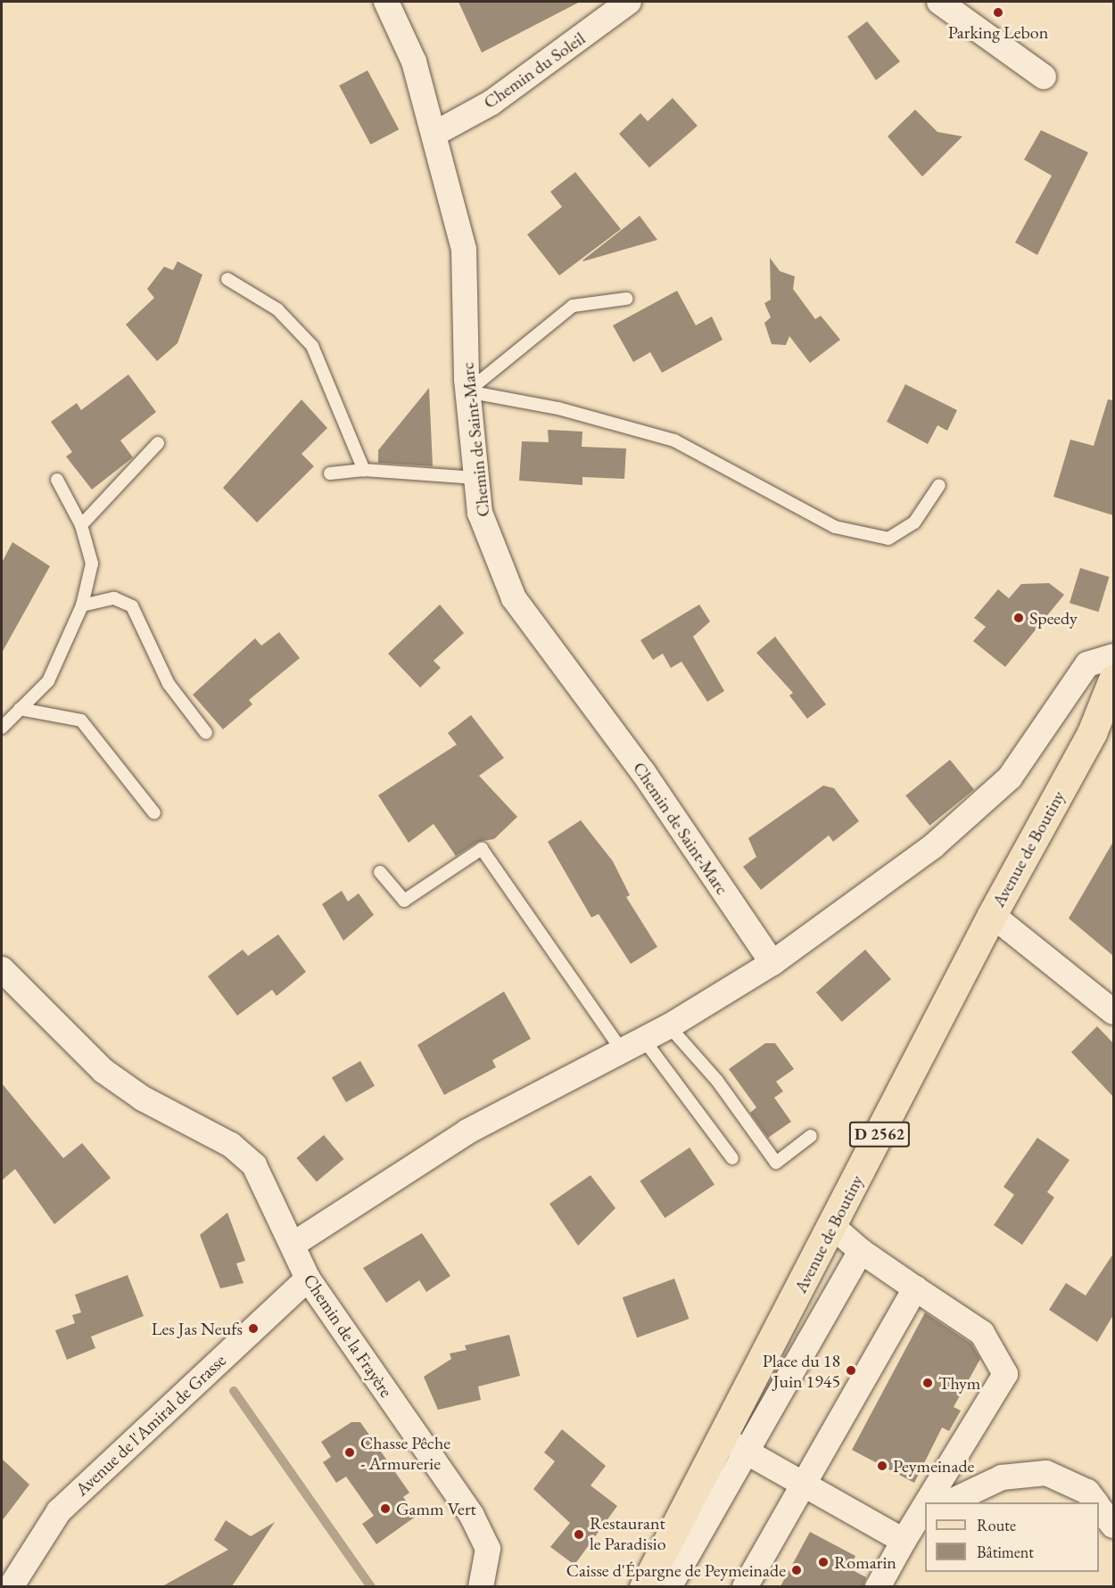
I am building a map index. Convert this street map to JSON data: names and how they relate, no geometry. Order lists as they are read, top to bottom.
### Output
{
  "streets": {
    "main road": ["Avenue de Boutiny", "D 2562"],
    "street": [
      "Chemin du Soleil",
      "Chemin de Saint-Marc",
      "Chemin de la Frayère",
      "Avenue de l'Amiral de Grasse"
    ]
  },
  "crossings": [
    ["Chemin du Soleil", "Chemin de Saint-Marc"],
    ["Chemin de la Frayère", "Avenue de l'Amiral de Grasse"]
  ],
  "places": [
    "Parking Lebon",
    "Speedy",
    "Les Jas Neufs",
    "Place du 18 Juin 1945",
    "Thym",
    "Chasse Pêche - Armurerie",
    "Peymeinade",
    "Gamm Vert",
    "Restaurant le Paradisio",
    "Romarin",
    "Caisse d'Épargne de Peymeinade"
  ],
  "legend": ["Route", "Bâtiment"]
}
